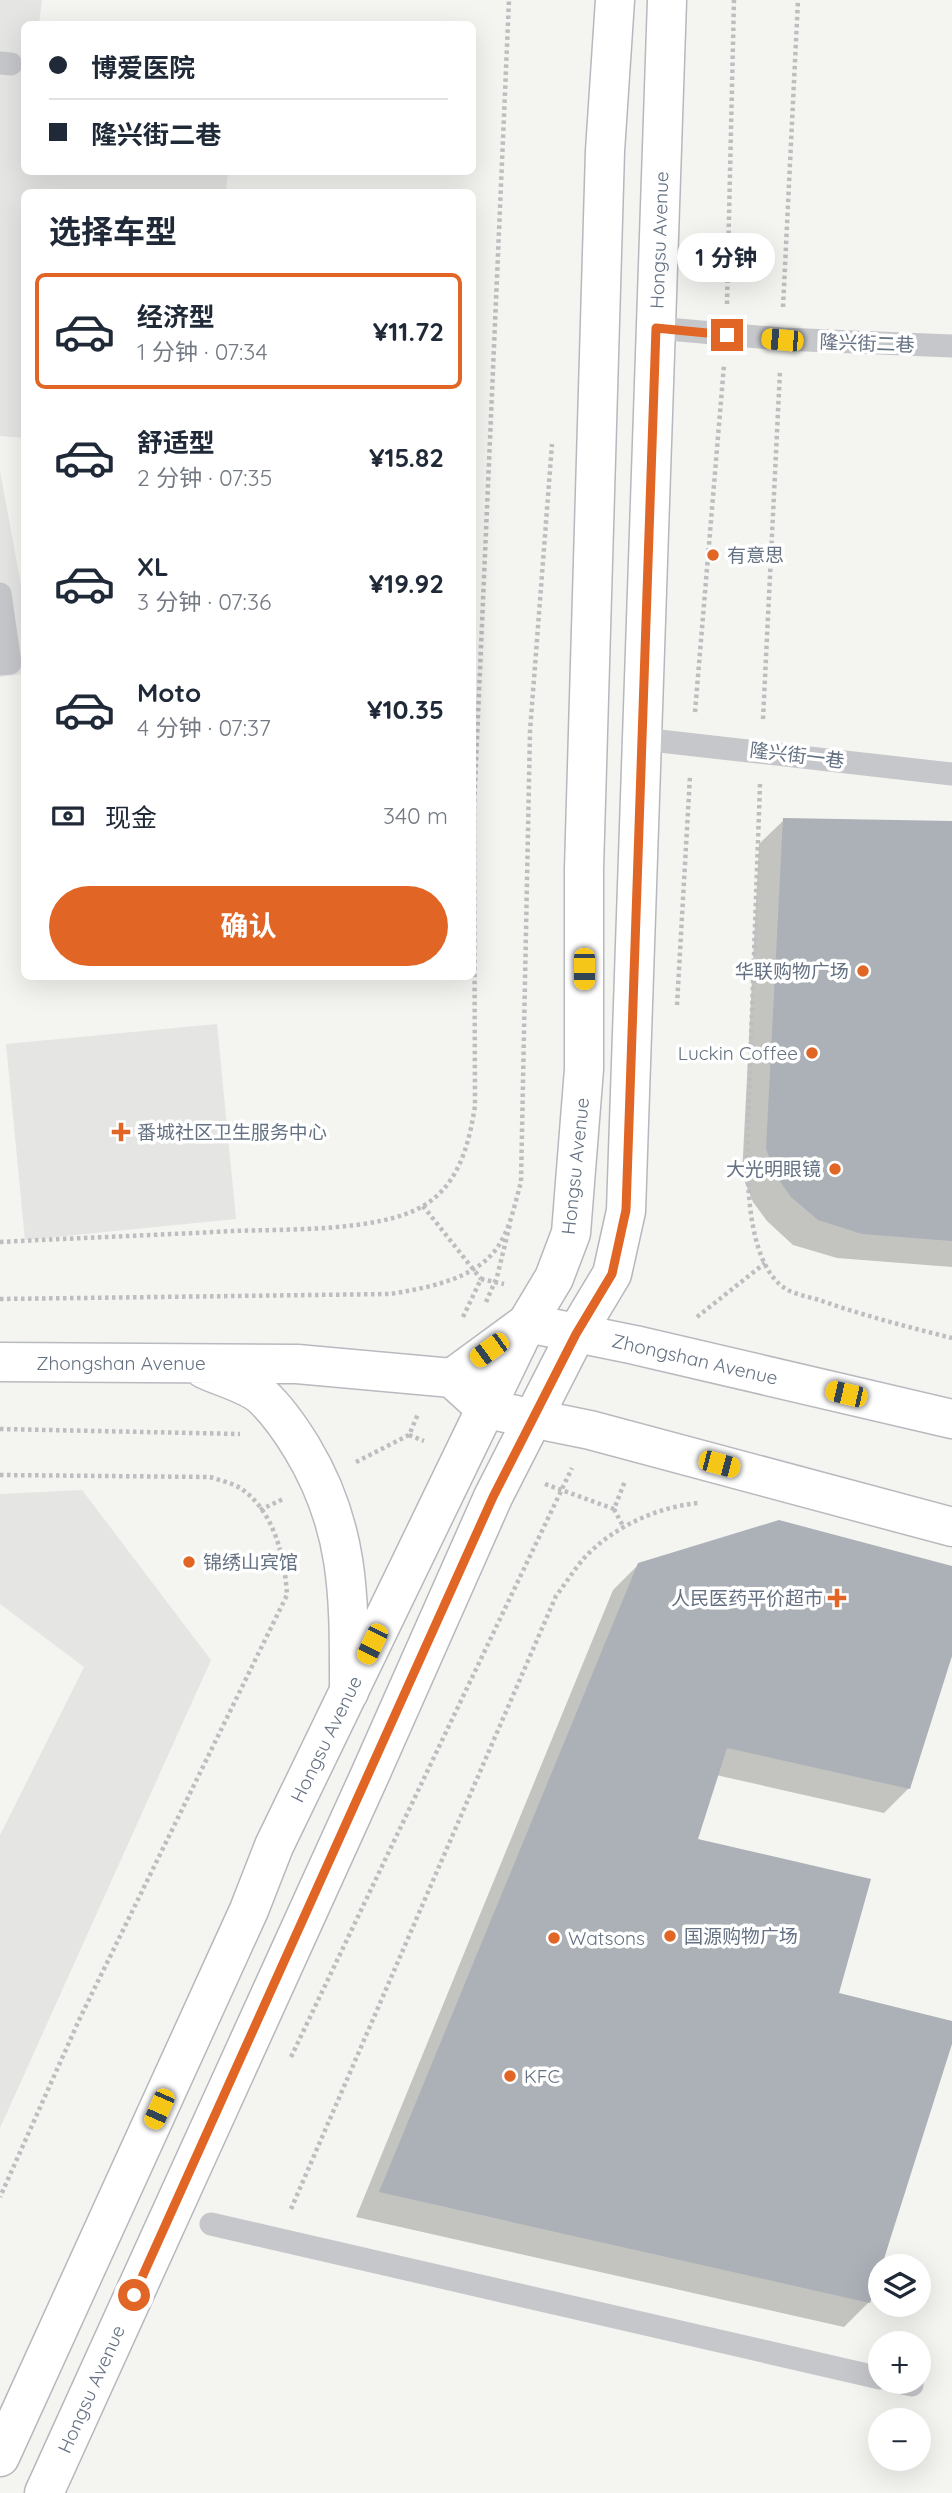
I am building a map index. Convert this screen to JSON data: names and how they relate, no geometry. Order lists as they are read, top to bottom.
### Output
{
  "streets": {
    "main road": ["Hongsu Avenue", "Zhongshan Avenue"],
    "lane": ["隆兴街二巷", "隆兴街一巷"]
  },
  "crossings": [
    ["Hongsu Avenue", "隆兴街二巷"],
    ["Hongsu Avenue", "隆兴街一巷"],
    ["Hongsu Avenue", "Zhongshan Avenue"]
  ],
  "places": {
    "other": [
      "有意思",
      "华联购物广场",
      "Luckin Coffee",
      "大光明眼镜",
      "锦绣山宾馆",
      "国源购物广场",
      "Watsons",
      "KFC"
    ],
    "health": ["番城社区卫生服务中心", "人民医药平价超市"]
  },
  "page": {
    "banner": ["博爱医院", "隆兴街二巷"],
    "heading": "选择车型",
    "bubble": "1 分钟",
    "list": [
      {
        "name": "经济型",
        "note": "1 分钟 · 07:34",
        "value": "¥11.72"
      },
      {
        "name": "舒适型",
        "note": "2 分钟 · 07:35",
        "value": "¥15.82"
      },
      {
        "name": "XL",
        "note": "3 分钟 · 07:36",
        "value": "¥19.92"
      },
      {
        "name": "Moto",
        "note": "4 分钟 · 07:37",
        "value": "¥10.35"
      }
    ],
    "pay": ["现金", "340 m"],
    "buttons": "确认",
    "map_buttons": ["+", "−"]
  }
}
